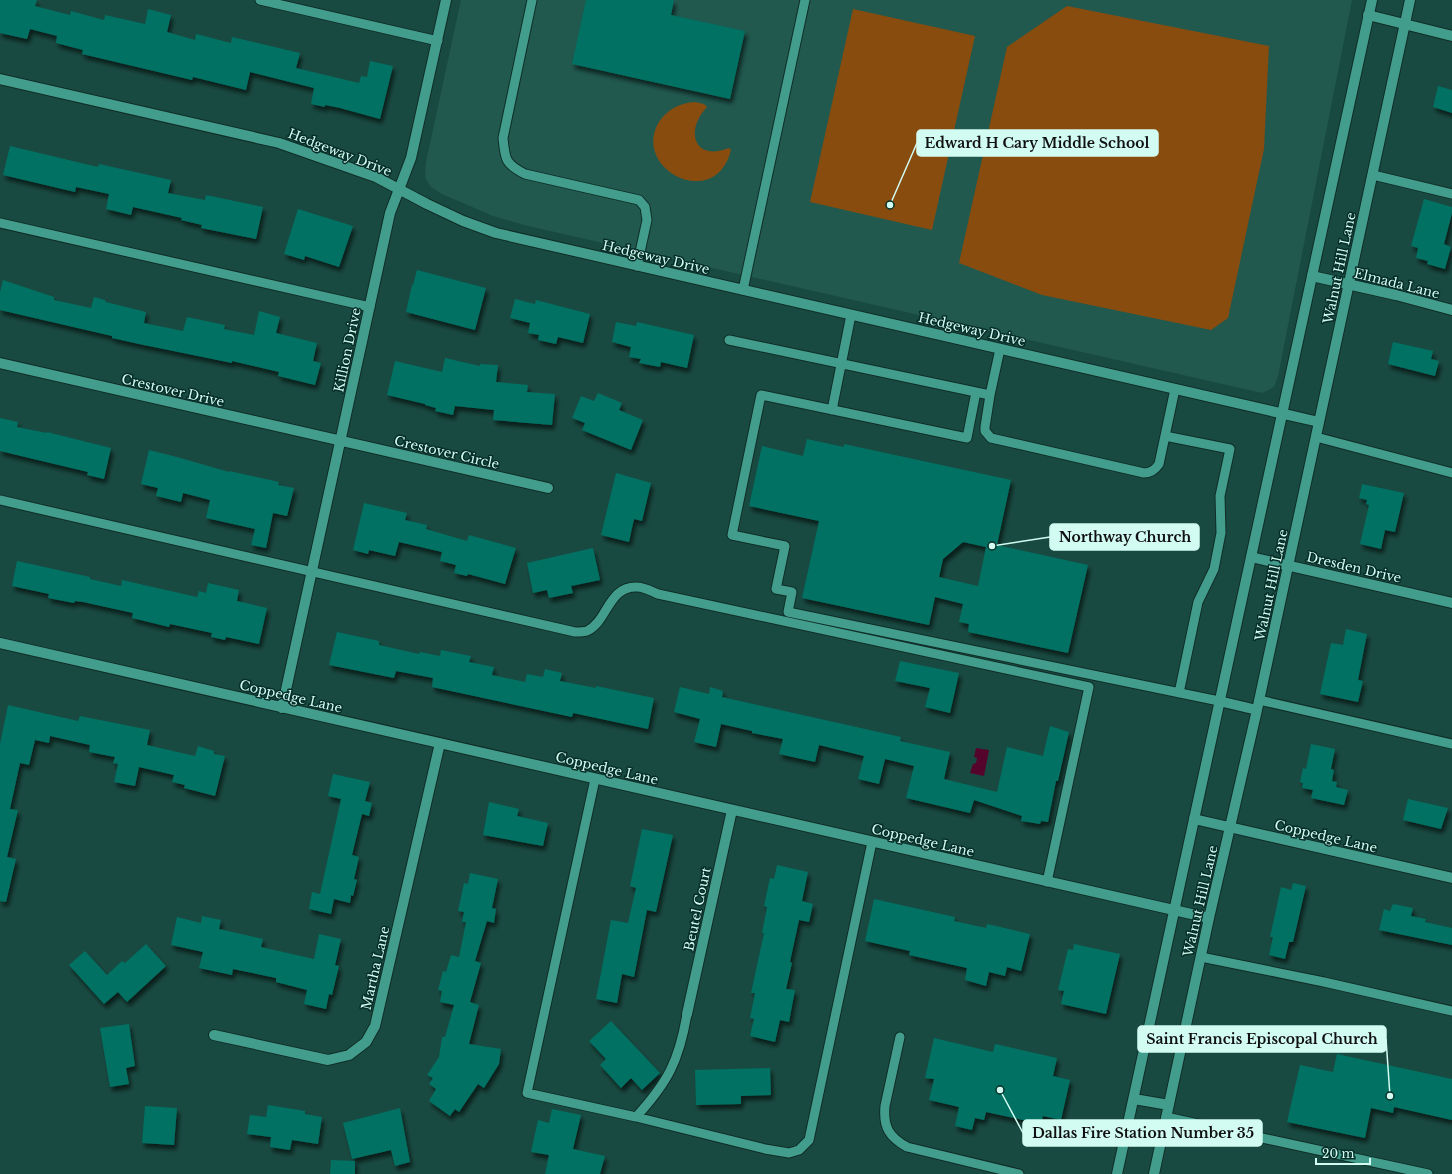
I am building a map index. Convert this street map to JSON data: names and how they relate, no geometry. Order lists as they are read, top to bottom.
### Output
{
  "streets": {
    "street": [
      "Hedgeway Drive",
      "Walnut Hill Lane",
      "Elmada Lane",
      "Killion Drive",
      "Crestover Drive",
      "Crestover Circle",
      "Dresden Drive",
      "Coppedge Lane",
      "Beutel Court",
      "Martha Lane"
    ]
  },
  "crossings": [
    ["Hedgeway Drive", "Walnut Hill Lane"],
    ["Hedgeway Drive", "Killion Drive"],
    ["Walnut Hill Lane", "Elmada Lane"],
    ["Walnut Hill Lane", "Dresden Drive"],
    ["Walnut Hill Lane", "Coppedge Lane"],
    ["Killion Drive", "Crestover Drive"],
    ["Killion Drive", "Crestover Circle"],
    ["Killion Drive", "Coppedge Lane"],
    ["Crestover Drive", "Crestover Circle"],
    ["Coppedge Lane", "Beutel Court"],
    ["Coppedge Lane", "Martha Lane"]
  ],
  "places": [
    "Edward H Cary Middle School",
    "Northway Church",
    "Dallas Fire Station Number 35",
    "Saint Francis Episcopal Church"
  ],
  "scale_bar": "20 m"
}
